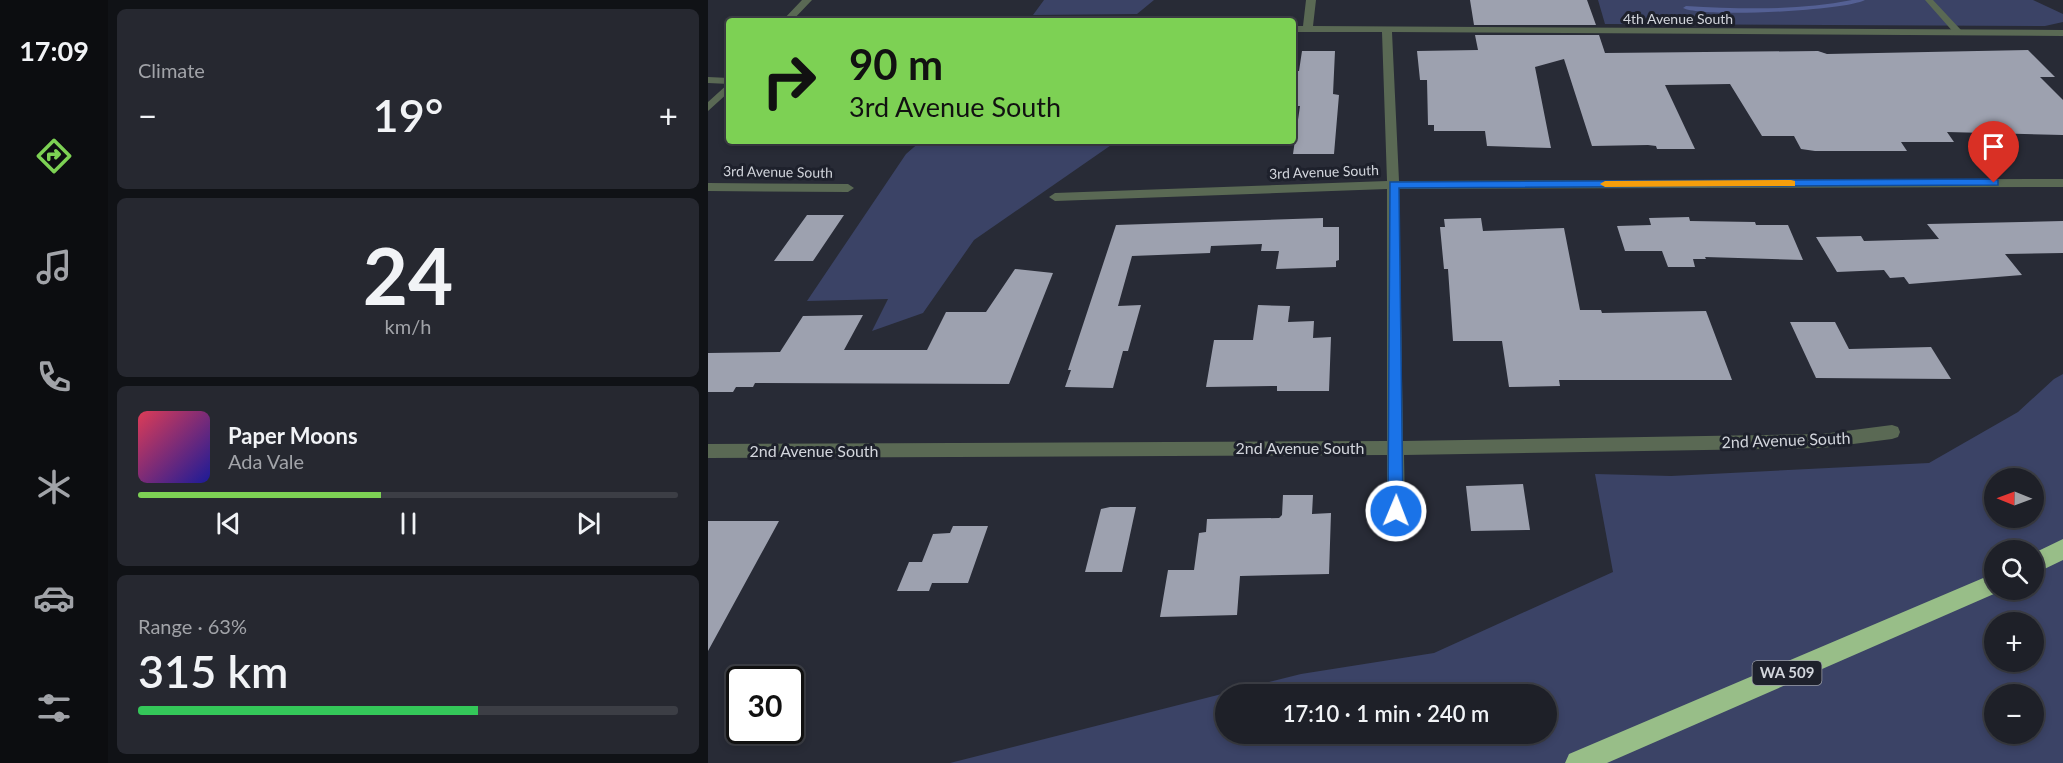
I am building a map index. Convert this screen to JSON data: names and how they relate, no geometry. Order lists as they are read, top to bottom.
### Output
{
  "streets": {
    "highway": ["WA 509"],
    "street": ["4th Avenue South", "3rd Avenue South", "2nd Avenue South"]
  },
  "north": "left",
  "page": {
    "tabs": "17:09",
    "tile": [
      "Climate",
      ["24", "km/h"],
      ["Range · 63%", "315 km"]
    ],
    "turn": ["90 m", "3rd Avenue South"],
    "heat": ["−", "19°", "+"],
    "song": ["Paper Moons", "Ada Vale"],
    "map_buttons": ["+", "−"],
    "limit": "30",
    "trip": "17:10 · 1 min · 240 m"
  }
}
